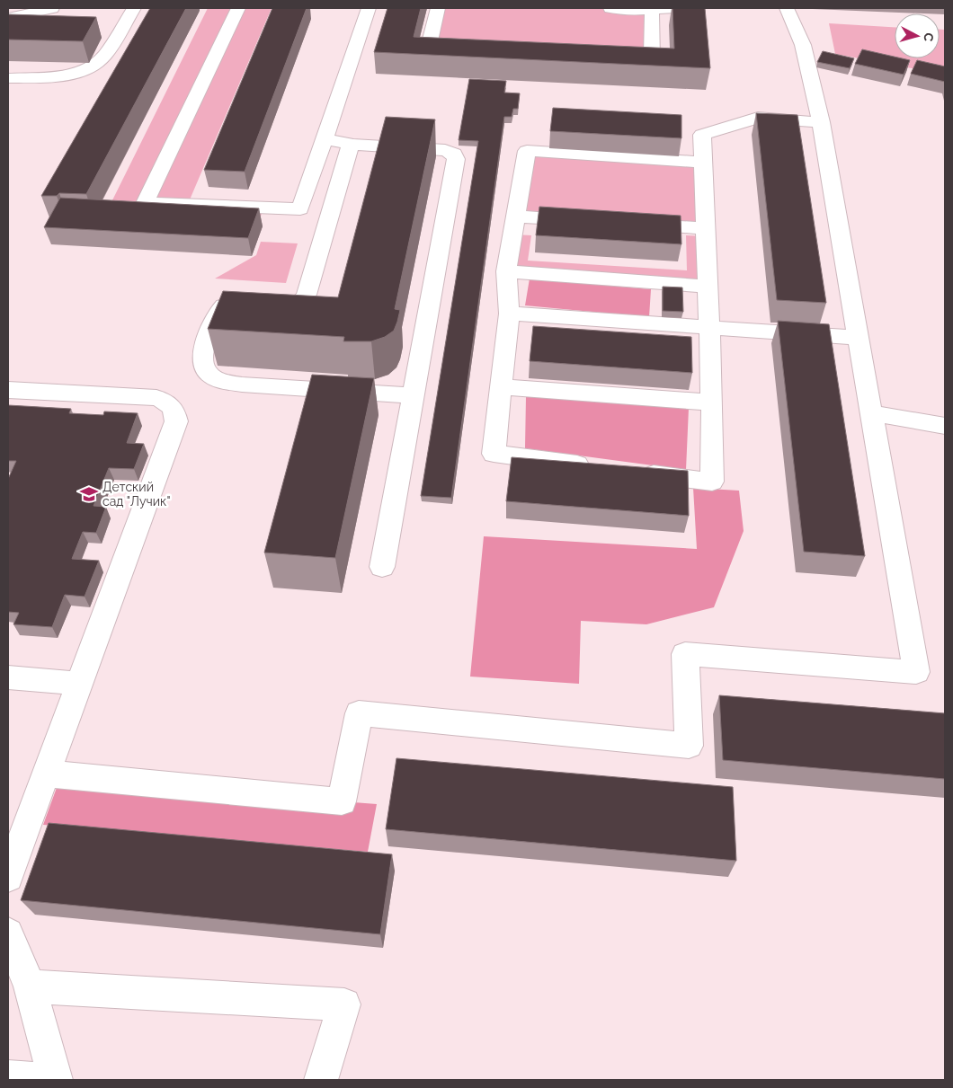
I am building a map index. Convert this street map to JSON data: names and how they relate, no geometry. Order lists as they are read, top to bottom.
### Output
{
  "places": {
    "school or university": ["Детский сад \"Лучик\""]
  },
  "north": "right"
}
